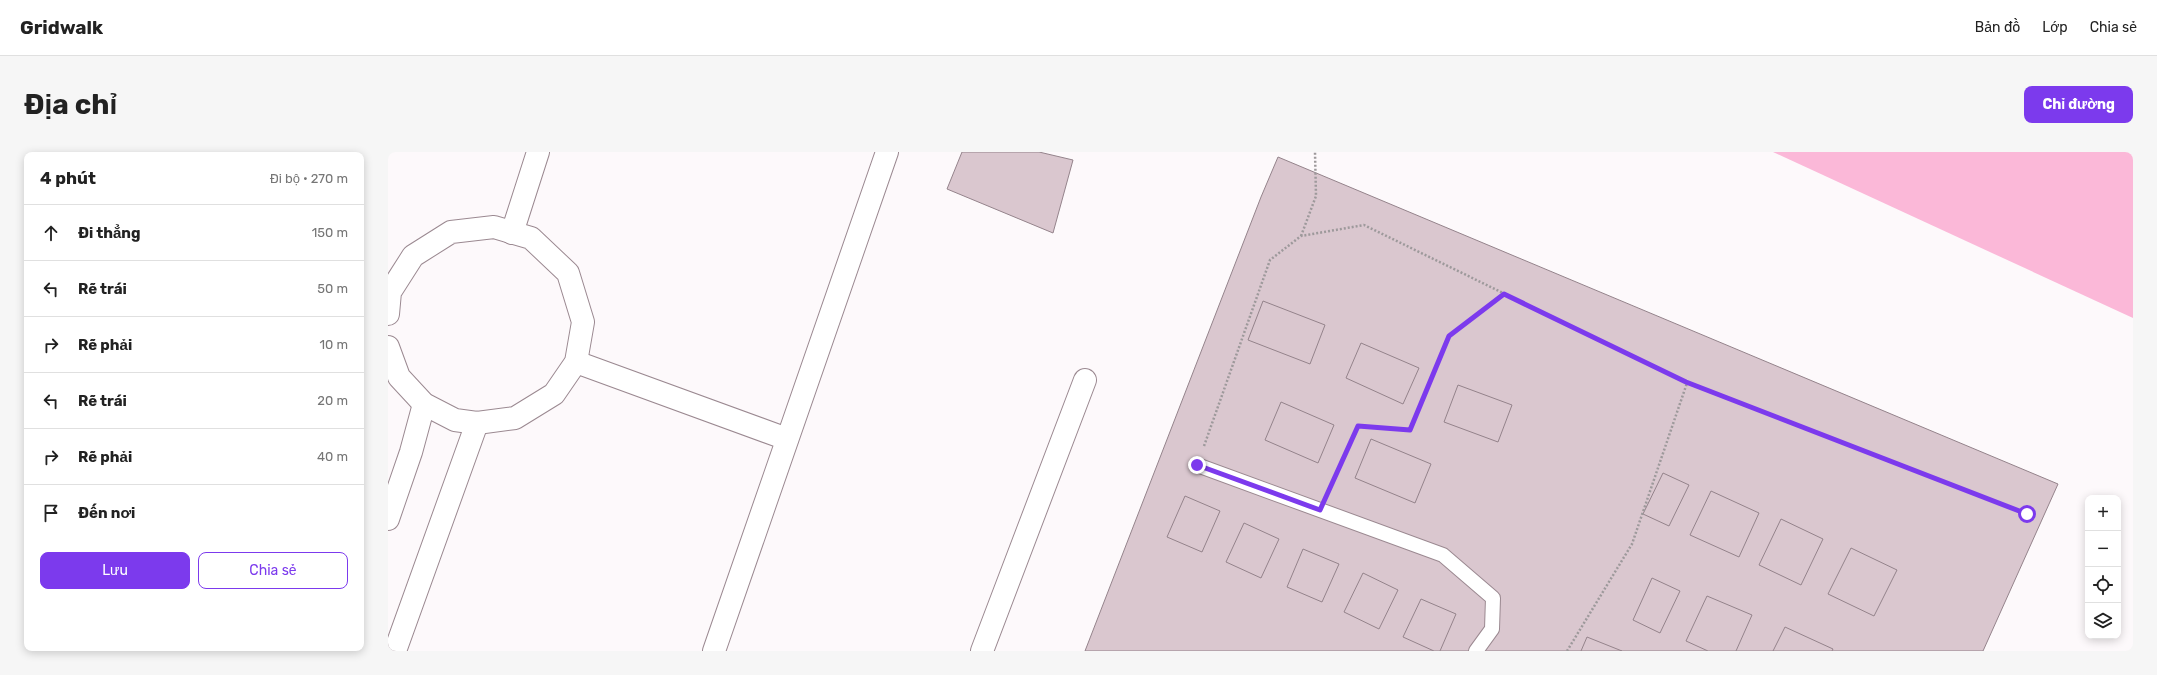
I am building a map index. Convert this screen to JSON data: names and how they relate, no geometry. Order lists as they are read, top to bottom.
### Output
{
  "page": {
    "header": "Gridwalk",
    "nav": ["Bản đồ", "Lớp", "Chia sẻ"],
    "buttons": [
      "Chỉ đường",
      ["Lưu", "Chia sẻ"]
    ],
    "title": "Địa chỉ",
    "heading": ["4 phút", "Đi bộ · 270 m"],
    "list": [
      ["Đi thẳng", "150 m"],
      ["Rẽ trái", "50 m"],
      ["Rẽ phải", "10 m"],
      ["Rẽ trái", "20 m"],
      ["Rẽ phải", "40 m"],
      "Đến nơi"
    ],
    "map_buttons": ["+", "−"]
  }
}
